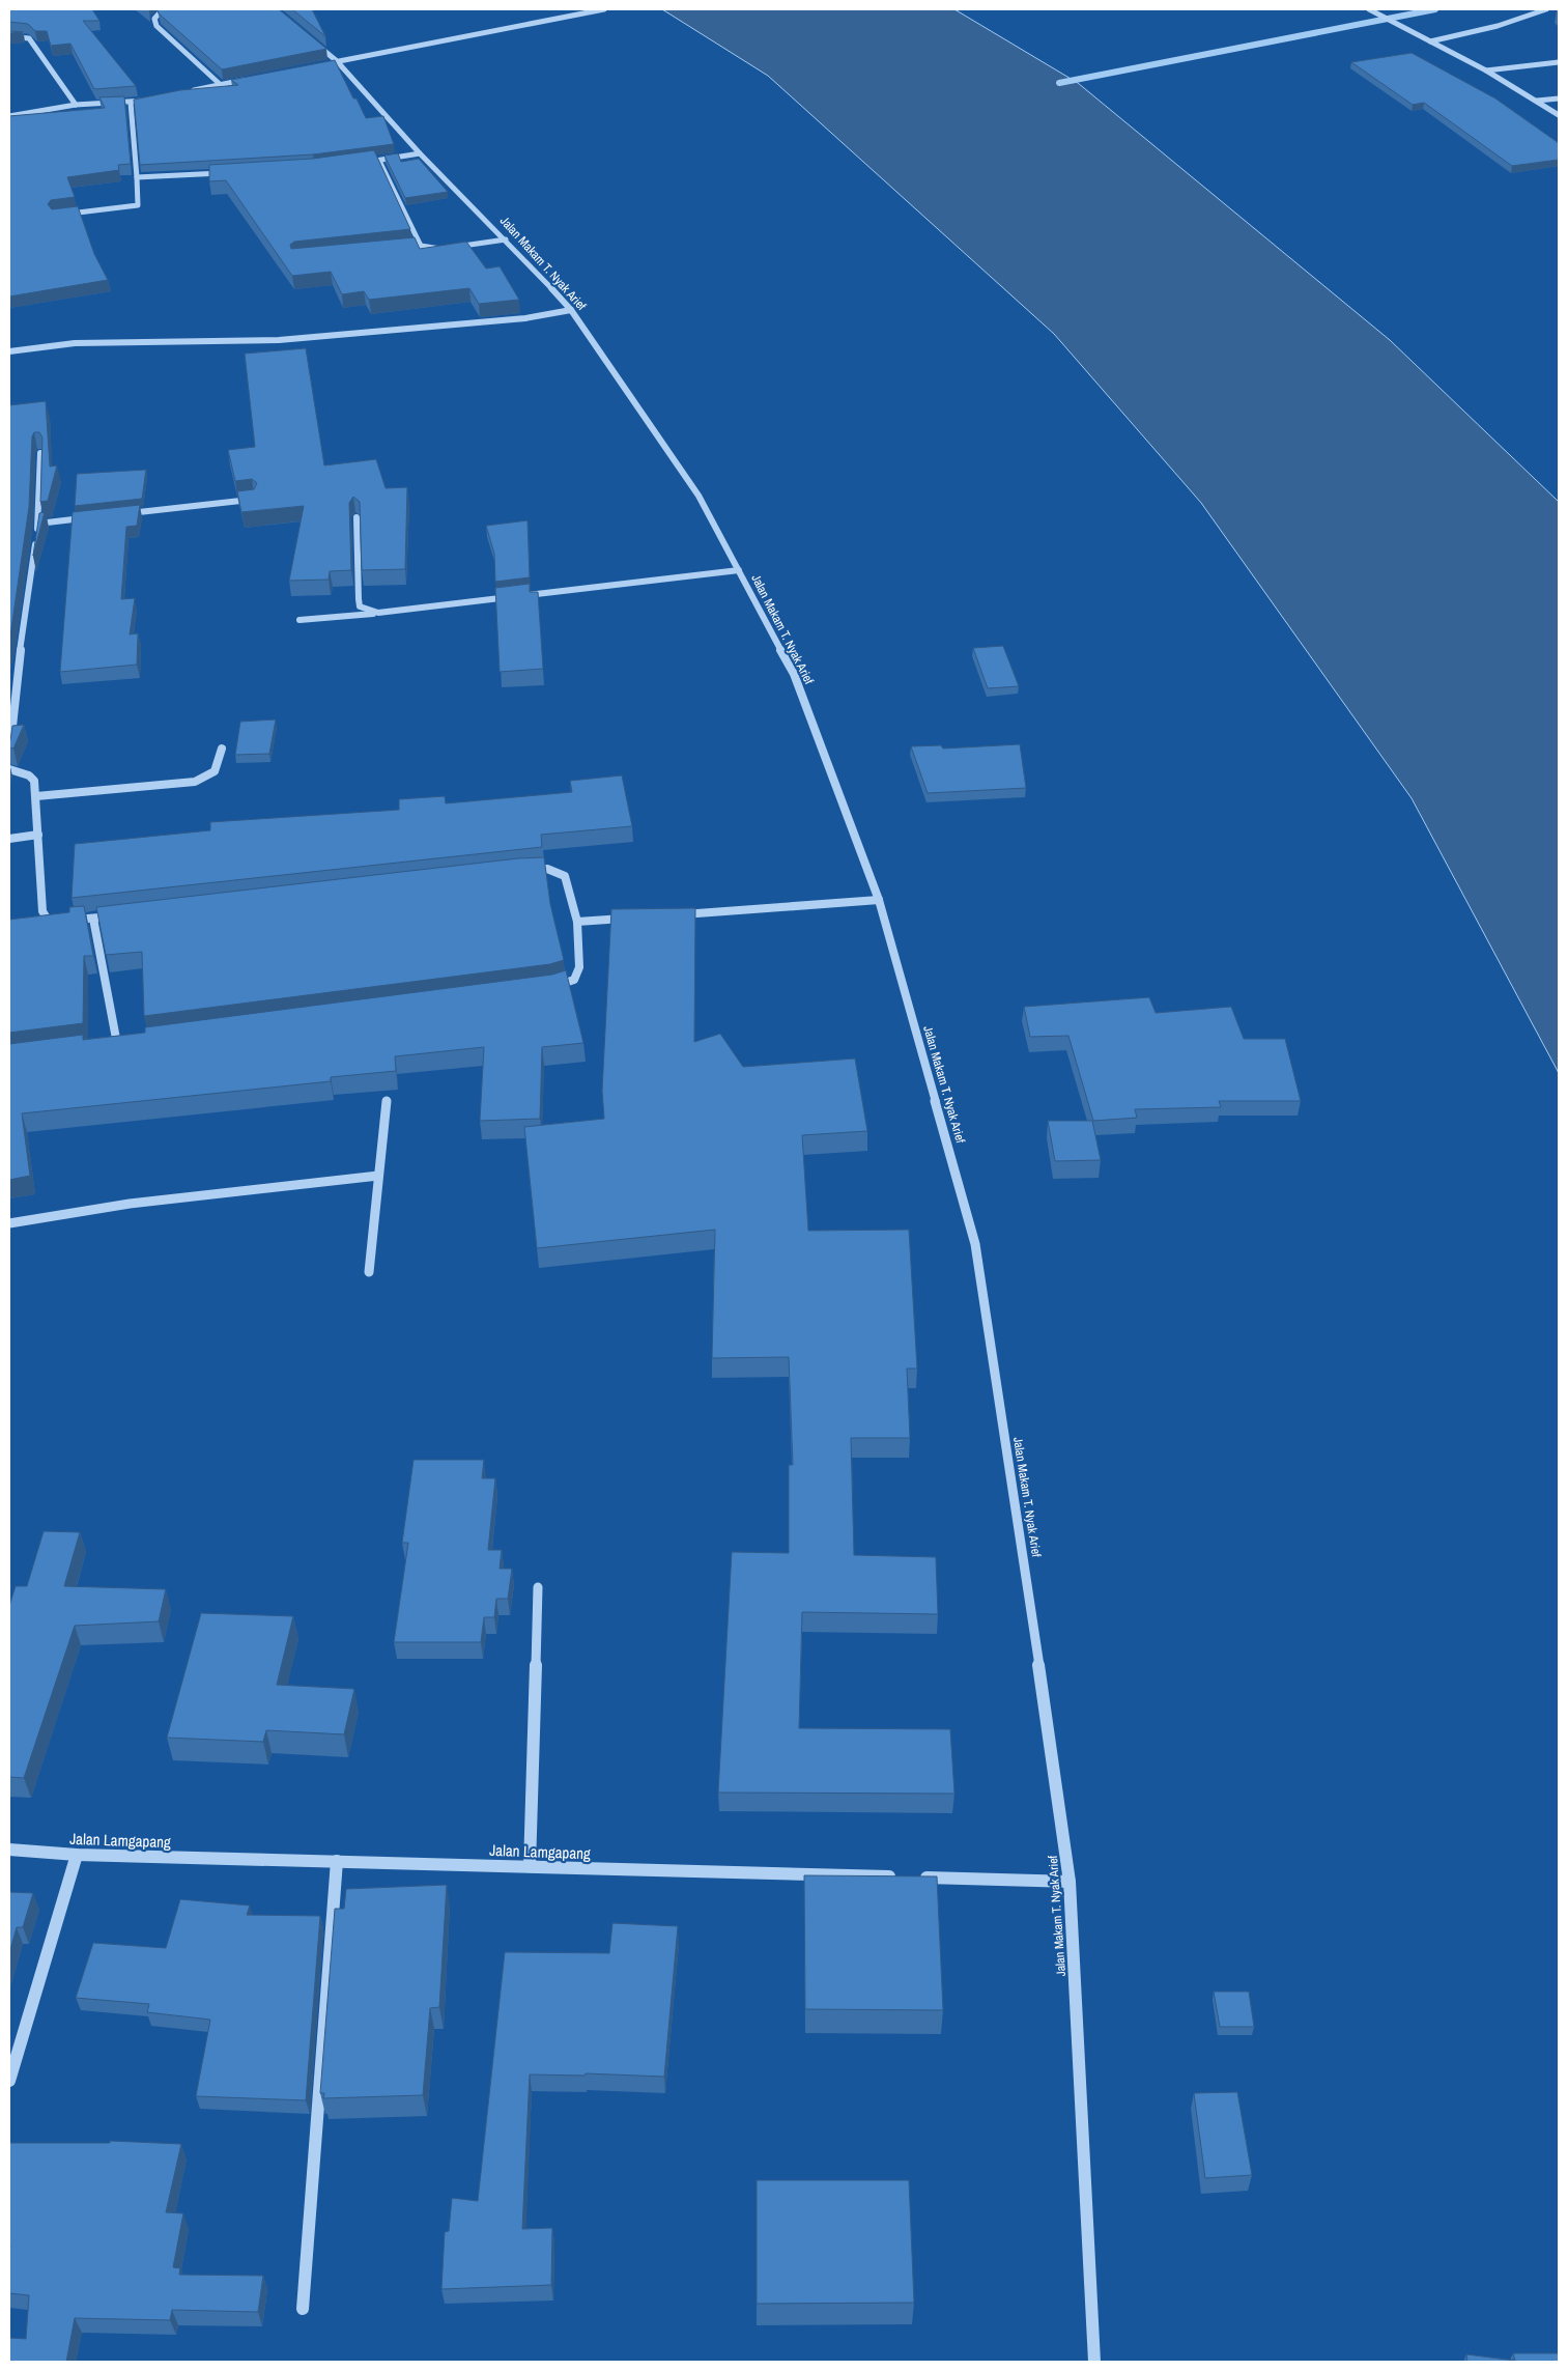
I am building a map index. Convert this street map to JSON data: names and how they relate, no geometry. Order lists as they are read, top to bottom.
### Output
{
  "streets": {
    "street": ["Jalan Makam T. Nyak Arief", "Jalan Lamgapang"]
  }
}
